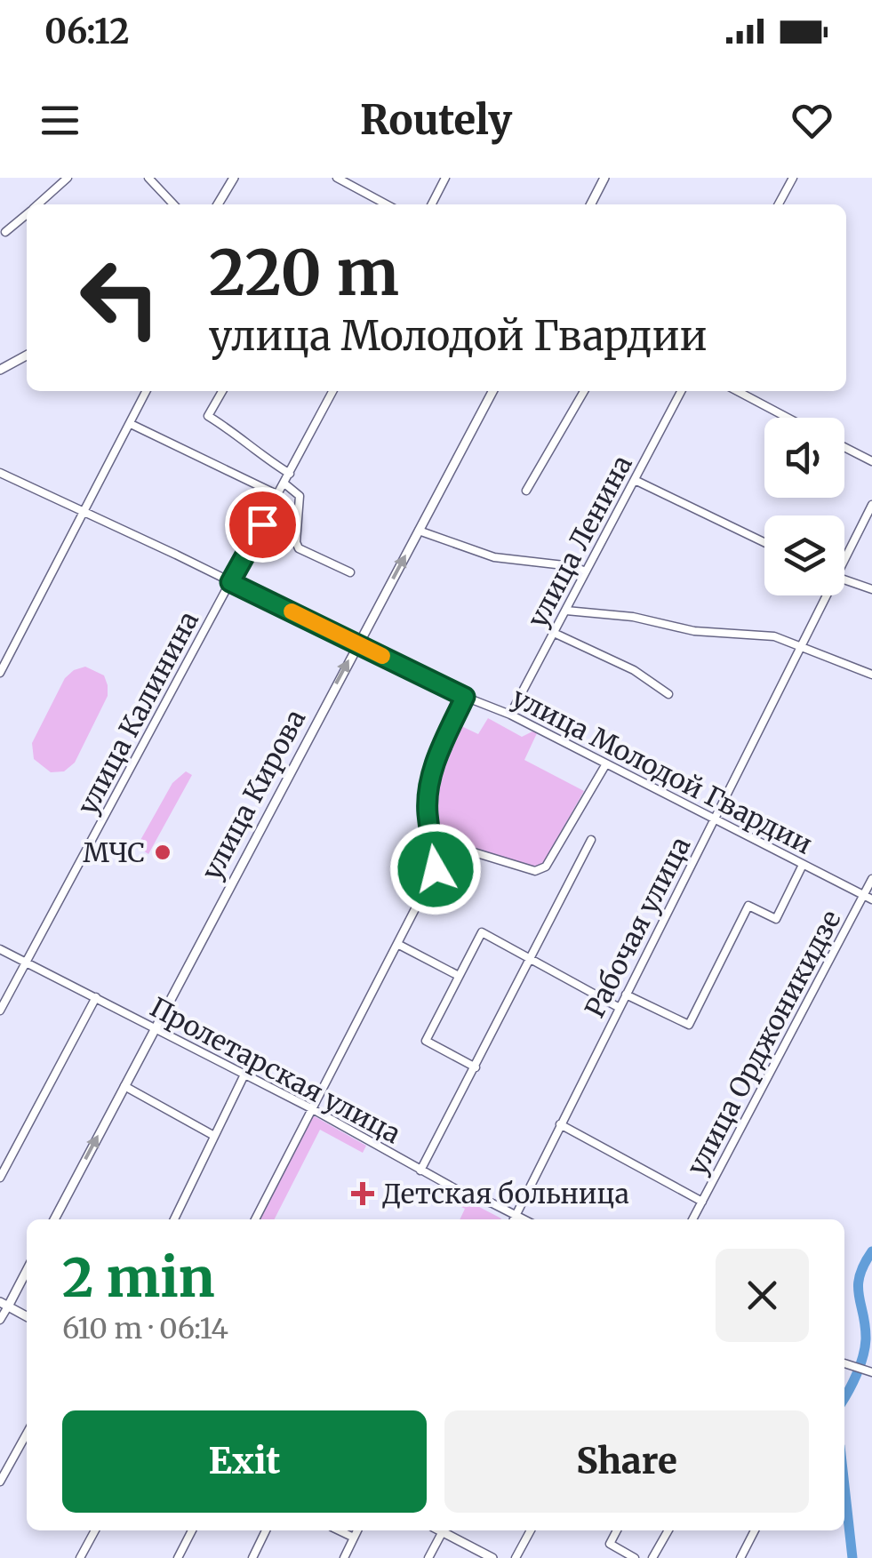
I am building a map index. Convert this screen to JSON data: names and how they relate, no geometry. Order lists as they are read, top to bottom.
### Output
{
  "streets": {
    "street": [
      "улица Ленина",
      "улица Калинина",
      "улица Молодой Гвардии",
      "улица Кирова",
      "Рабочая улица",
      "улица Орджоникидзе",
      "Пролетарская улица"
    ]
  },
  "crossings": [
    ["улица Ленина", "улица Молодой Гвардии"],
    ["улица Калинина", "улица Молодой Гвардии"],
    ["улица Калинина", "Пролетарская улица"],
    ["улица Молодой Гвардии", "улица Кирова"],
    ["улица Молодой Гвардии", "Рабочая улица"],
    ["улица Молодой Гвардии", "улица Орджоникидзе"],
    ["улица Кирова", "Пролетарская улица"],
    ["Рабочая улица", "Пролетарская улица"]
  ],
  "one_way": ["улица Кирова"],
  "places": {
    "other": ["МЧС"],
    "health": ["Детская больница"]
  },
  "page": {
    "status": "06:12",
    "header": "Routely",
    "turn": ["220 m", "улица Молодой Гвардии"],
    "heading": ["2 min", "610 m · 06:14"],
    "buttons": ["Exit", "Share"]
  }
}
